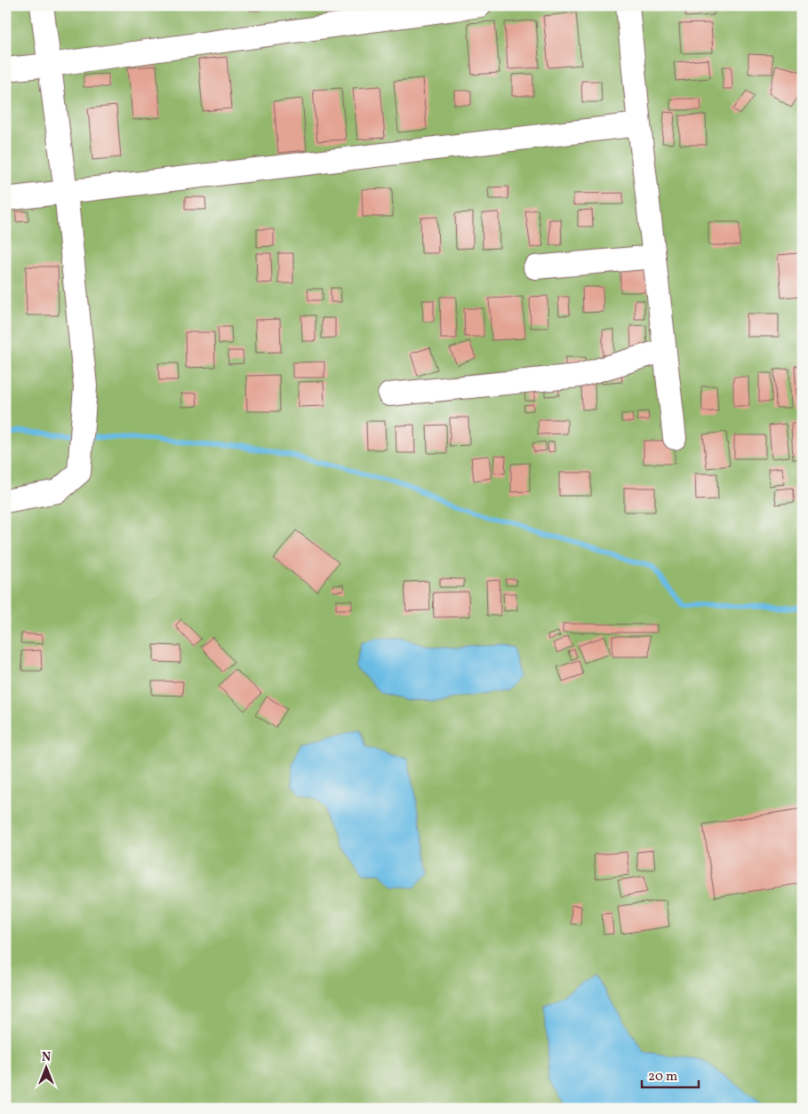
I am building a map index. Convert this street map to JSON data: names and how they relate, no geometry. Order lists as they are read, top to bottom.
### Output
{
  "scale_bar": "20 m",
  "north": "top"
}
